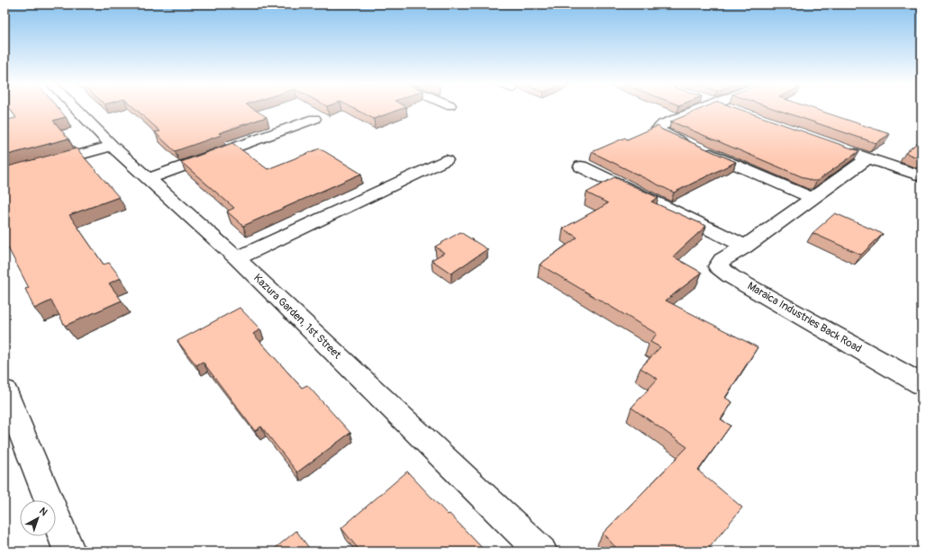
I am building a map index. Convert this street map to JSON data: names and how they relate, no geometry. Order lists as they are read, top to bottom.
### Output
{
  "streets": {
    "street": ["Kazura Garden, 1st Street", "Maraica Industries Back Road"]
  },
  "north": "top right"
}
